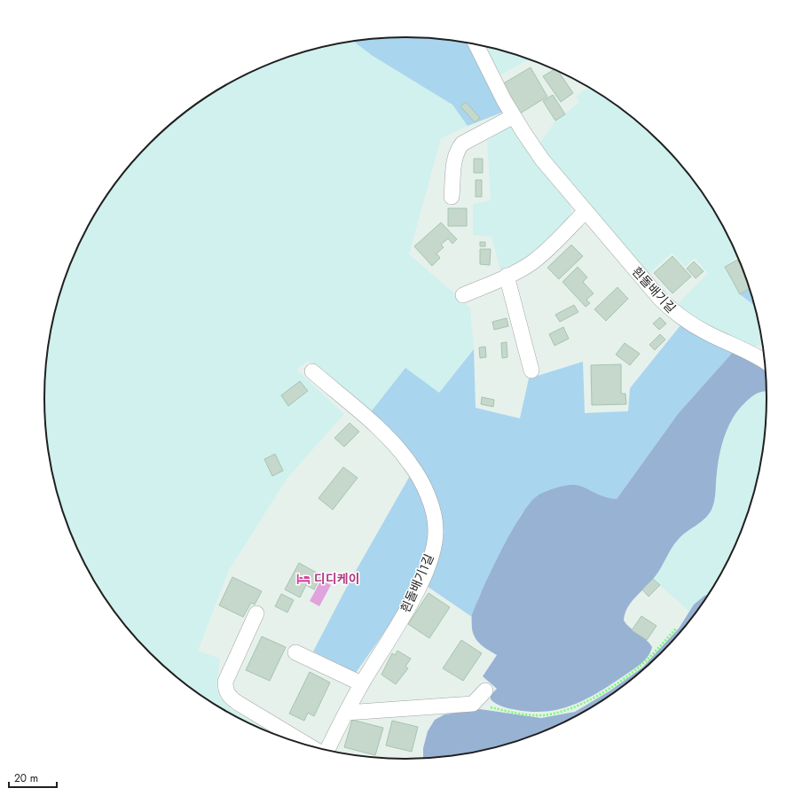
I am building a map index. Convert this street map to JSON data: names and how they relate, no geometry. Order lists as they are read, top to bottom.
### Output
{
  "streets": {
    "lane": ["흰돌배기길", "흰돌배기1길"]
  },
  "places": {
    "hotel": ["디디케이"]
  },
  "scale_bar": "20 m"
}
